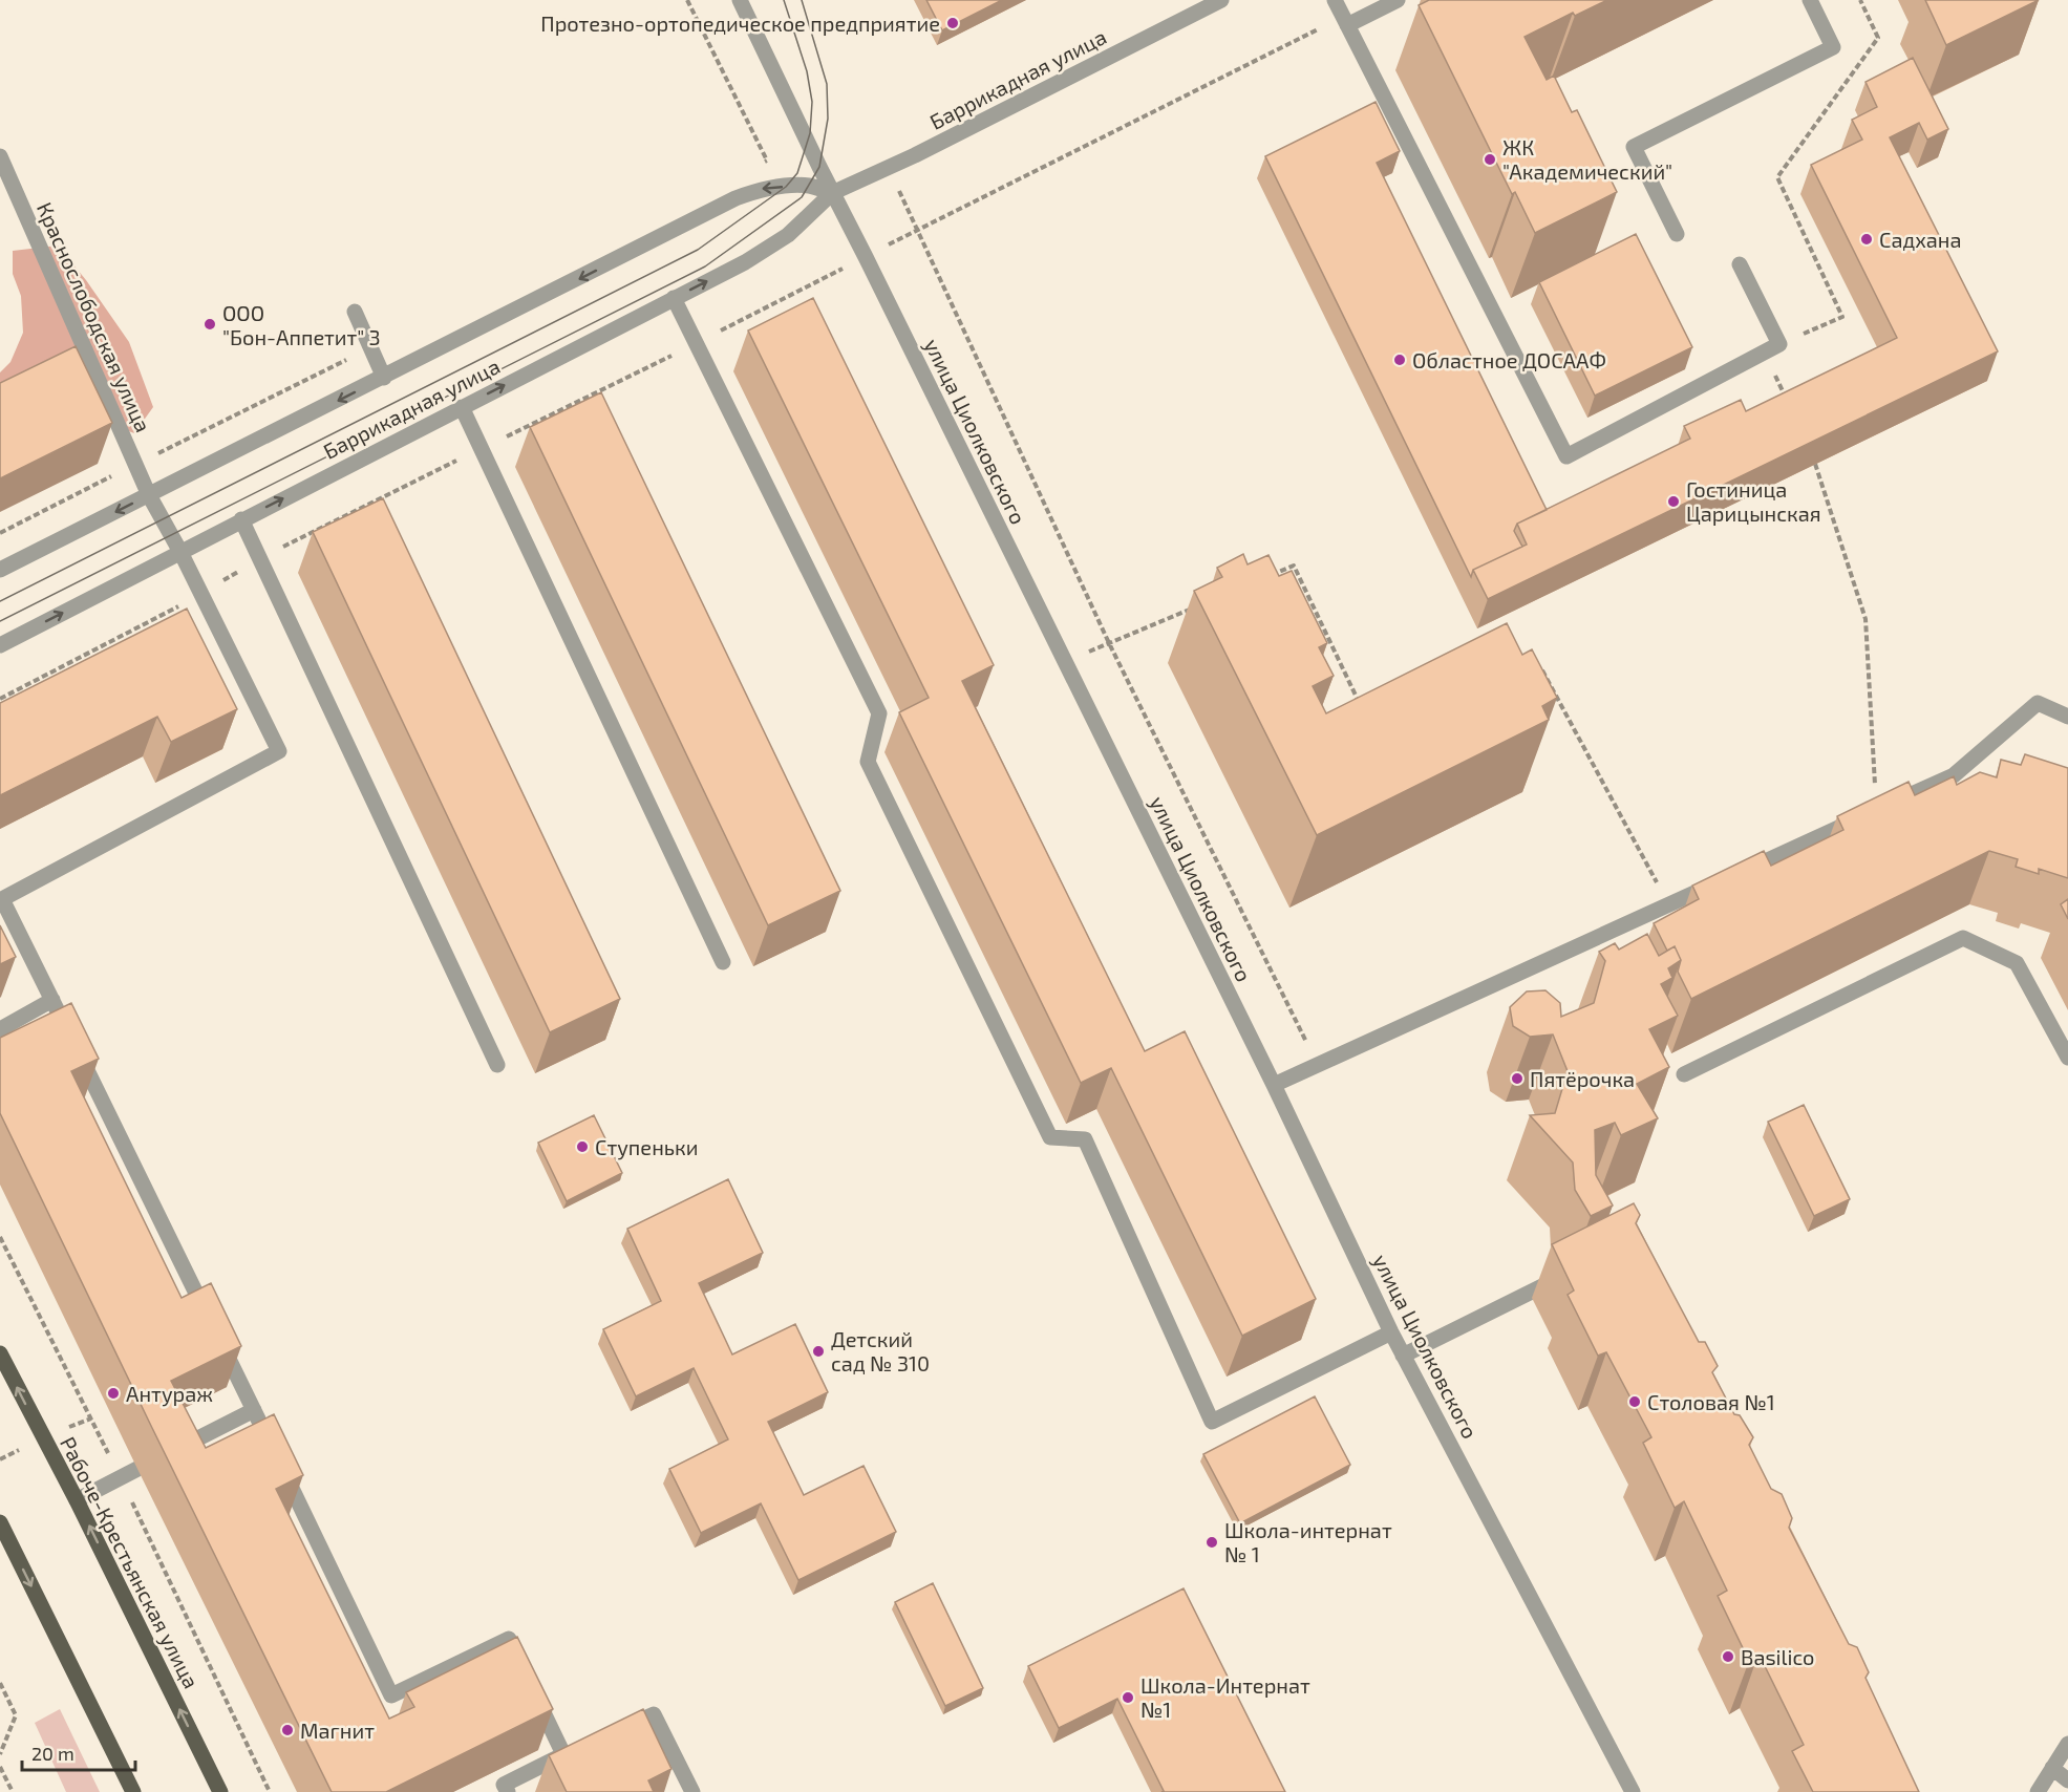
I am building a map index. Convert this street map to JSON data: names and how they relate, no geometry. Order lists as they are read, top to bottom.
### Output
{
  "streets": {
    "main road": ["Рабоче-Крестьянская улица"],
    "street": ["Баррикадная улица", "Краснослободская улица", "улица Циолковского"]
  },
  "crossings": [
    ["Баррикадная улица", "Краснослободская улица"],
    ["Баррикадная улица", "улица Циолковского"]
  ],
  "places": [
    "Протезно-ортопедическое предприятие",
    "ЖК \"Академический\"",
    "Садхана",
    "ООО \"Бон-Аппетит\" 3",
    "Областное ДОСААФ",
    "Гостиница Царицынская",
    "Пятёрочка",
    "Ступеньки",
    "Детский сад № 310",
    "Антураж",
    "Столовая №1",
    "Школа-интернат № 1",
    "Basilico",
    "Школа-Интернат №1",
    "Магнит"
  ],
  "scale_bar": "20 m"
}
